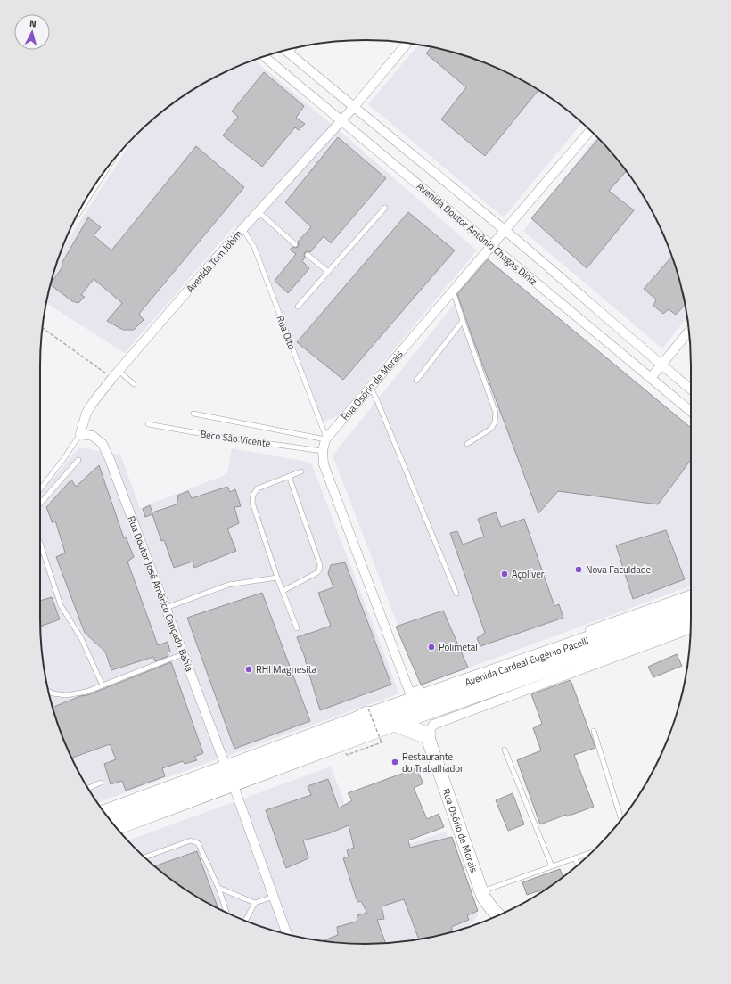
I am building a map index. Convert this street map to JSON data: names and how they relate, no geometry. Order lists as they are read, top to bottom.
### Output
{
  "streets": {
    "highway": ["Avenida Cardeal Eugênio Pacelli"],
    "street": [
      "Avenida Doutor Antônio Chagas Diniz",
      "Avenida Tom Jobim",
      "Rua Osório de Morais",
      "Rua Doutor José Américo Cançado Bahia"
    ],
    "lane": ["Rua Oito", "Beco São Vicente"]
  },
  "crossings": [
    ["Avenida Doutor Antônio Chagas Diniz", "Avenida Tom Jobim"],
    ["Avenida Doutor Antônio Chagas Diniz", "Rua Osório de Morais"],
    ["Avenida Tom Jobim", "Rua Oito"],
    ["Avenida Tom Jobim", "Rua Doutor José Américo Cançado Bahia"],
    ["Rua Oito", "Rua Osório de Morais"],
    ["Rua Osório de Morais", "Beco São Vicente"],
    ["Rua Osório de Morais", "Avenida Cardeal Eugênio Pacelli"],
    ["Rua Doutor José Américo Cançado Bahia", "Avenida Cardeal Eugênio Pacelli"]
  ],
  "places": [
    "Nova Faculdade",
    "Açolíver",
    "Polimetal",
    "RHI Magnesita",
    "Restaurante do Trabalhador"
  ],
  "north": "top"
}
